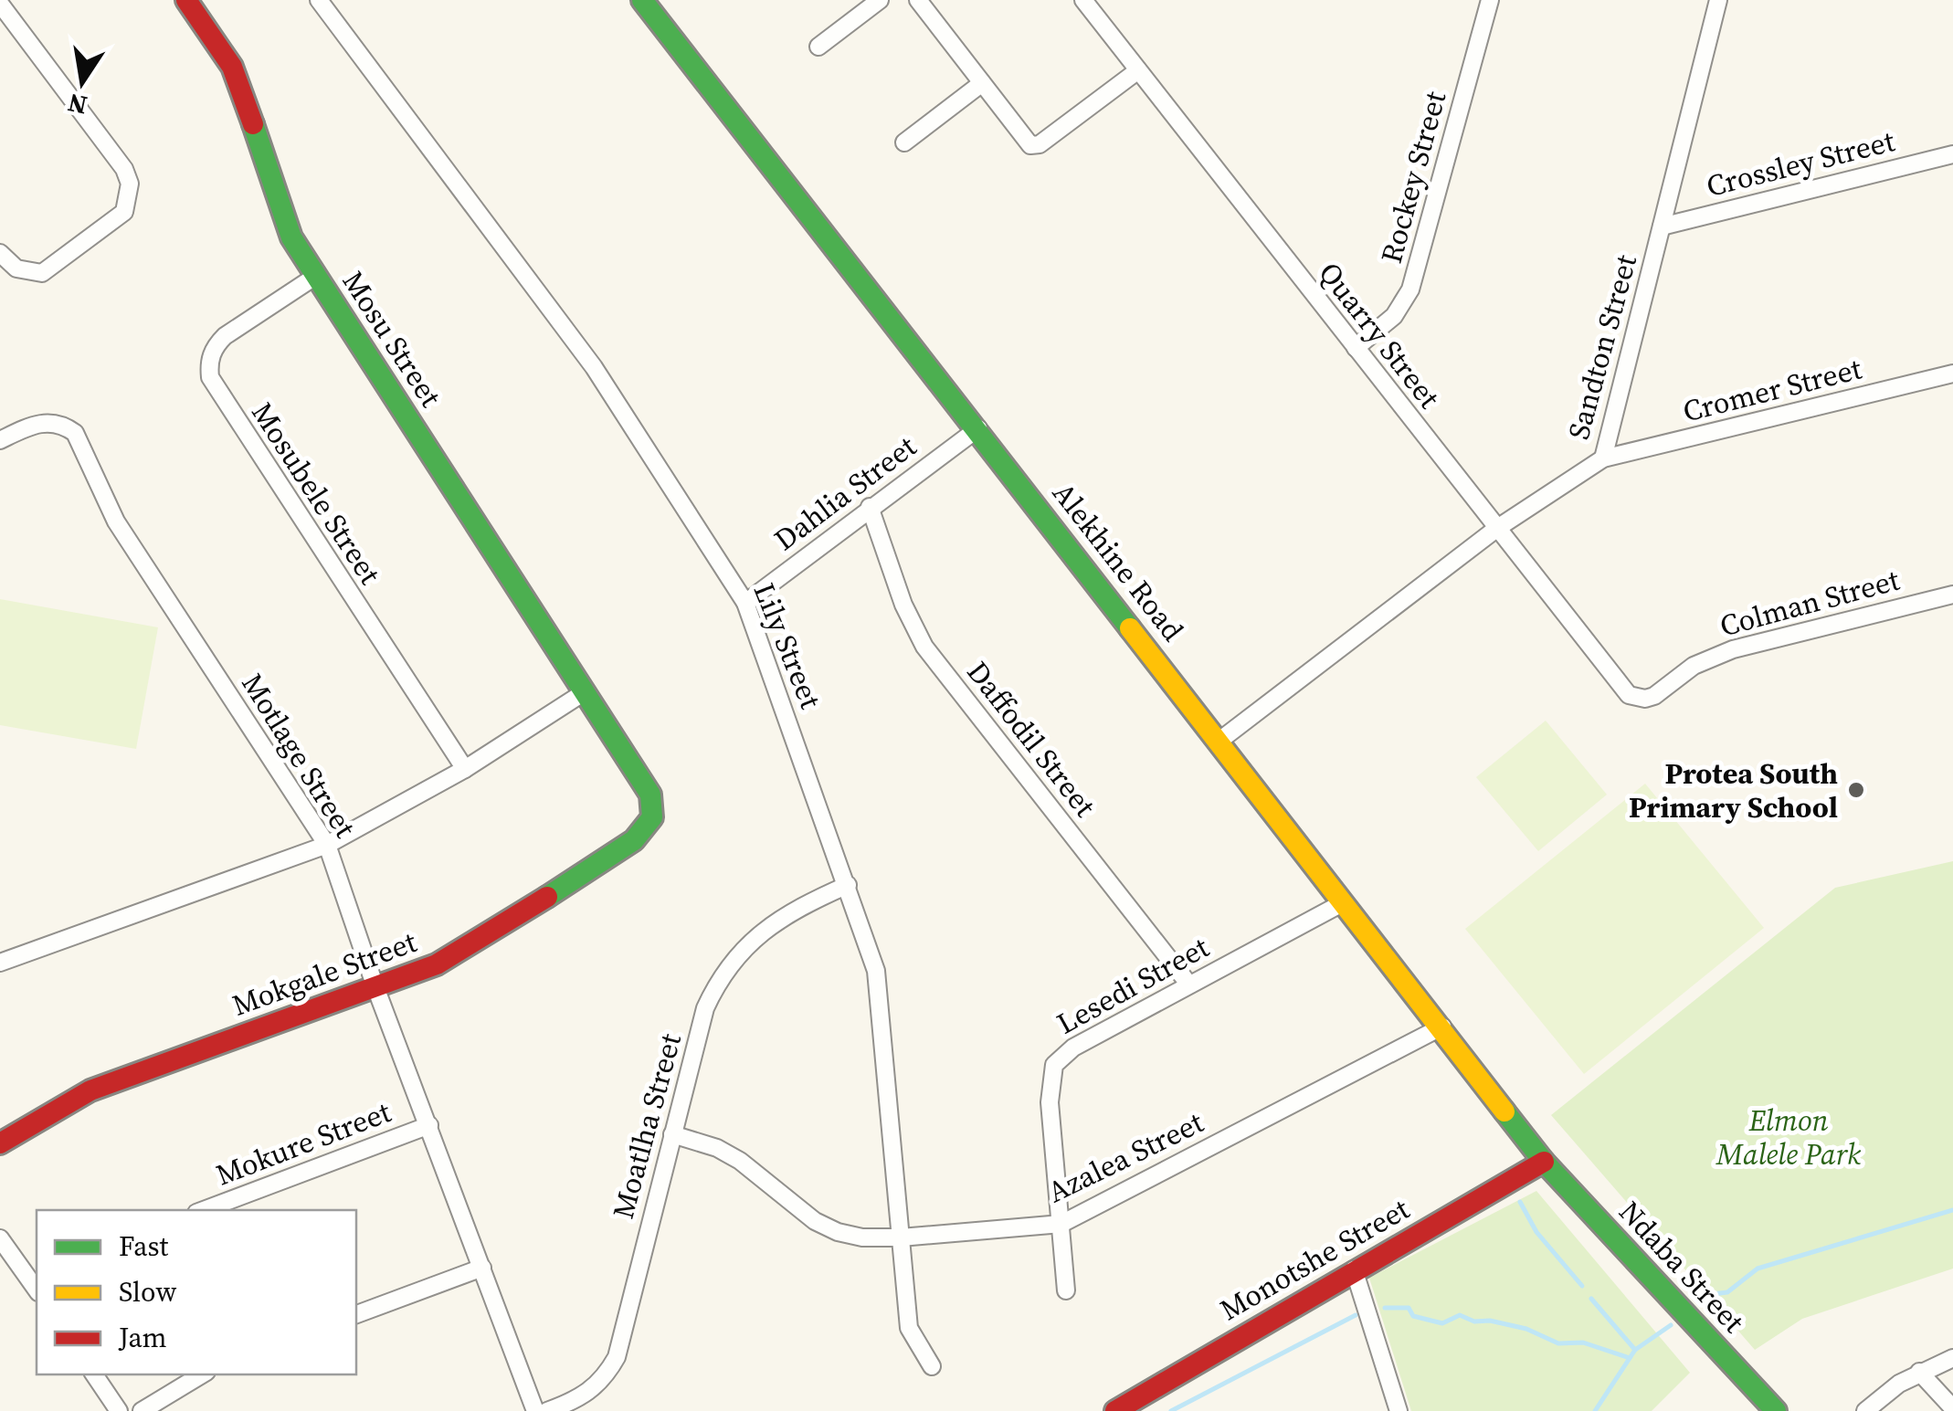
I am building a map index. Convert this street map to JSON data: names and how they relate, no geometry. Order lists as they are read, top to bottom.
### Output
{
  "streets": {
    "street": [
      "Crossley Street",
      "Rockey Street",
      "Quarry Street",
      "Mosu Street",
      "Sandton Street",
      "Cromer Street",
      "Mosubele Street",
      "Dahlia Street",
      "Alekhine Road",
      "Colman Street",
      "Lily Street",
      "Daffodil Street",
      "Motlage Street",
      "Mokgale Street",
      "Lesedi Street",
      "Moatlha Street",
      "Mokure Street",
      "Azalea Street",
      "Monotshe Street",
      "Ndaba Street"
    ]
  },
  "crossings": [
    ["Crossley Street", "Sandton Street"],
    ["Rockey Street", "Quarry Street"],
    ["Quarry Street", "Sandton Street"],
    ["Quarry Street", "Colman Street"],
    ["Mosu Street", "Mosubele Street"],
    ["Mosu Street", "Mokgale Street"],
    ["Sandton Street", "Cromer Street"],
    ["Sandton Street", "Alekhine Road"],
    ["Dahlia Street", "Alekhine Road"],
    ["Dahlia Street", "Lily Street"],
    ["Dahlia Street", "Daffodil Street"],
    ["Alekhine Road", "Lesedi Street"],
    ["Alekhine Road", "Azalea Street"],
    ["Alekhine Road", "Monotshe Street"],
    ["Alekhine Road", "Ndaba Street"],
    ["Lily Street", "Moatlha Street"],
    ["Lily Street", "Azalea Street"],
    ["Daffodil Street", "Lesedi Street"],
    ["Motlage Street", "Mokgale Street"],
    ["Motlage Street", "Mokure Street"],
    ["Lesedi Street", "Azalea Street"],
    ["Moatlha Street", "Azalea Street"],
    ["Monotshe Street", "Ndaba Street"]
  ],
  "parks": ["Elmon Malele Park"],
  "places": ["Protea South Primary School"],
  "legend": ["Fast", "Slow", "Jam"],
  "north": "bottom"
}
